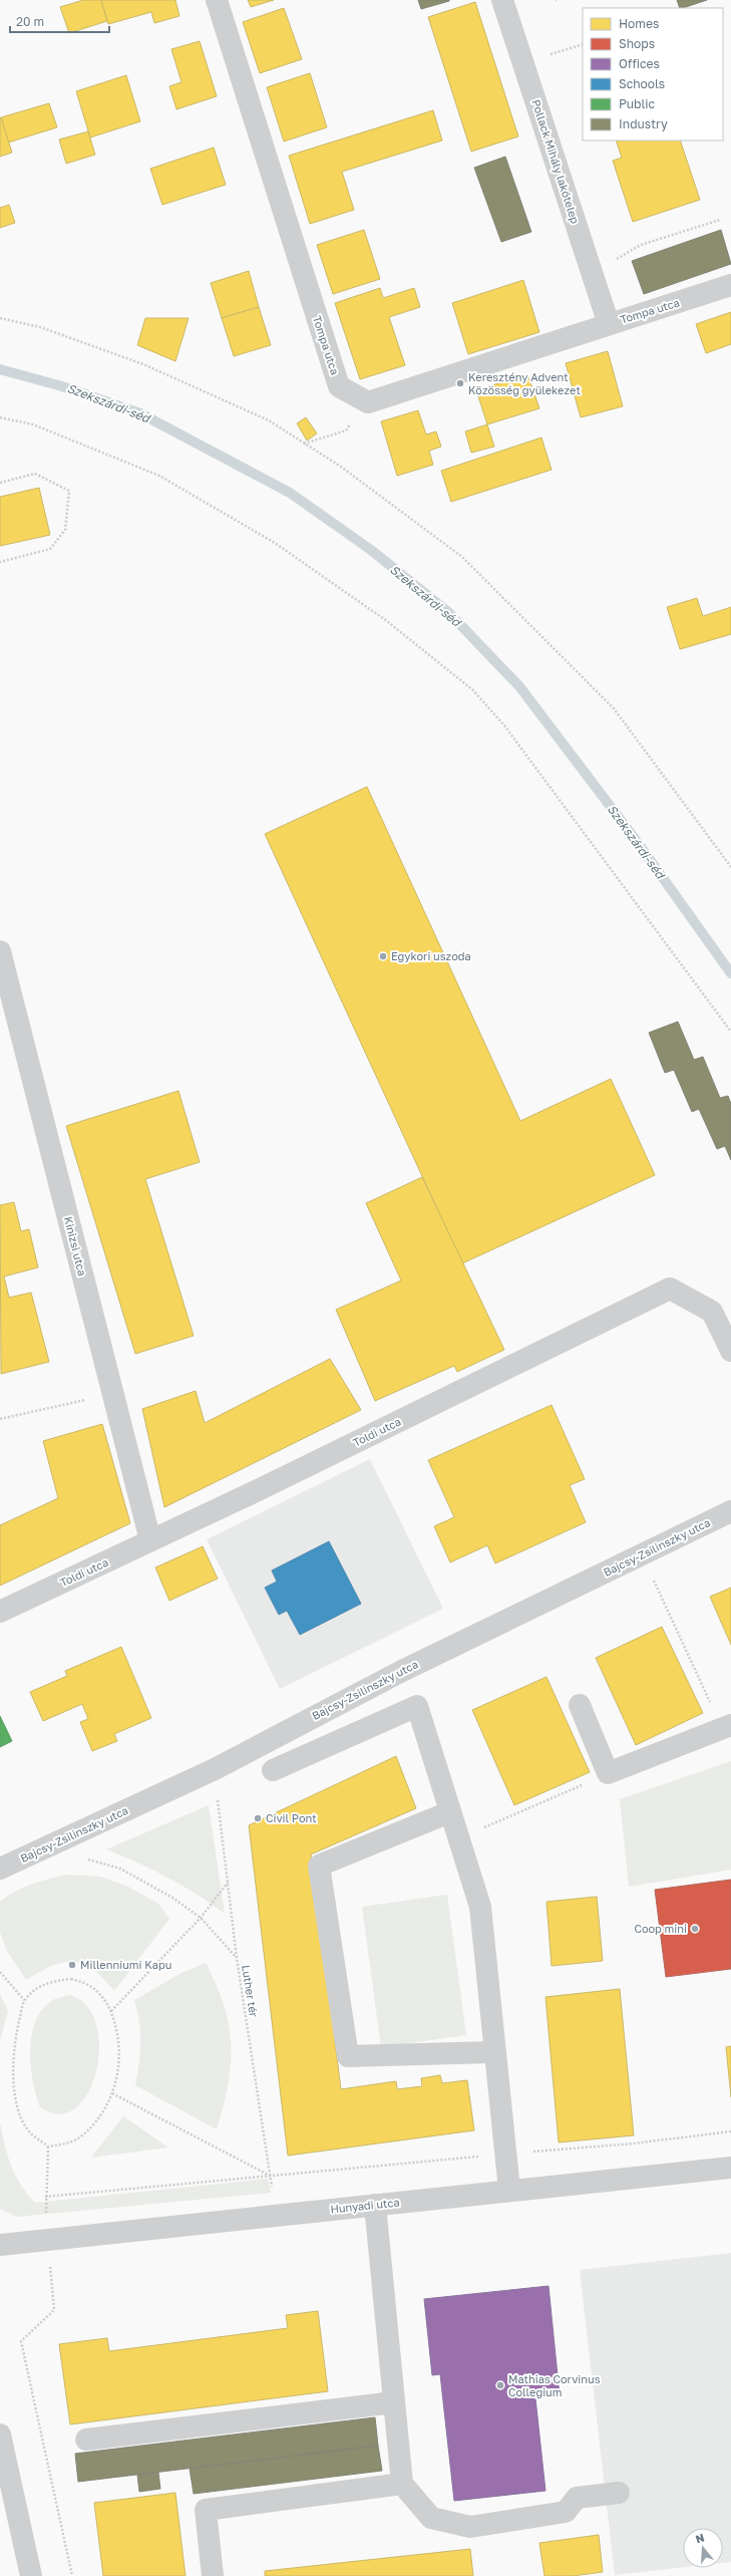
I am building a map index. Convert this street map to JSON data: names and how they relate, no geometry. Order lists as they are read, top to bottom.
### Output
{
  "streets": {
    "street": [
      "Pollack Mihály lakótelep",
      "Tompa utca",
      "Kinizsi utca",
      "Toldi utca",
      "Bajcsy-Zsilinszky utca",
      "Hunyadi utca"
    ],
    "path": ["Luther tér"]
  },
  "crossings": [
    ["Pollack Mihály lakótelep", "Tompa utca"],
    ["Kinizsi utca", "Toldi utca"],
    ["Bajcsy-Zsilinszky utca", "Luther tér"],
    ["Luther tér", "Hunyadi utca"]
  ],
  "water": ["Szekszárdi-séd"],
  "places": [
    "Keresztény Advent Közösség gyülekezet",
    "Egykori uszoda",
    "Civil Pont",
    "Coop mini",
    "Millenniumi Kapu",
    "Mathias Corvinus Collegium"
  ],
  "legend": [
    "Homes",
    "Shops",
    "Offices",
    "Schools",
    "Public",
    "Industry"
  ],
  "scale_bar": "20 m",
  "north": "top"
}
